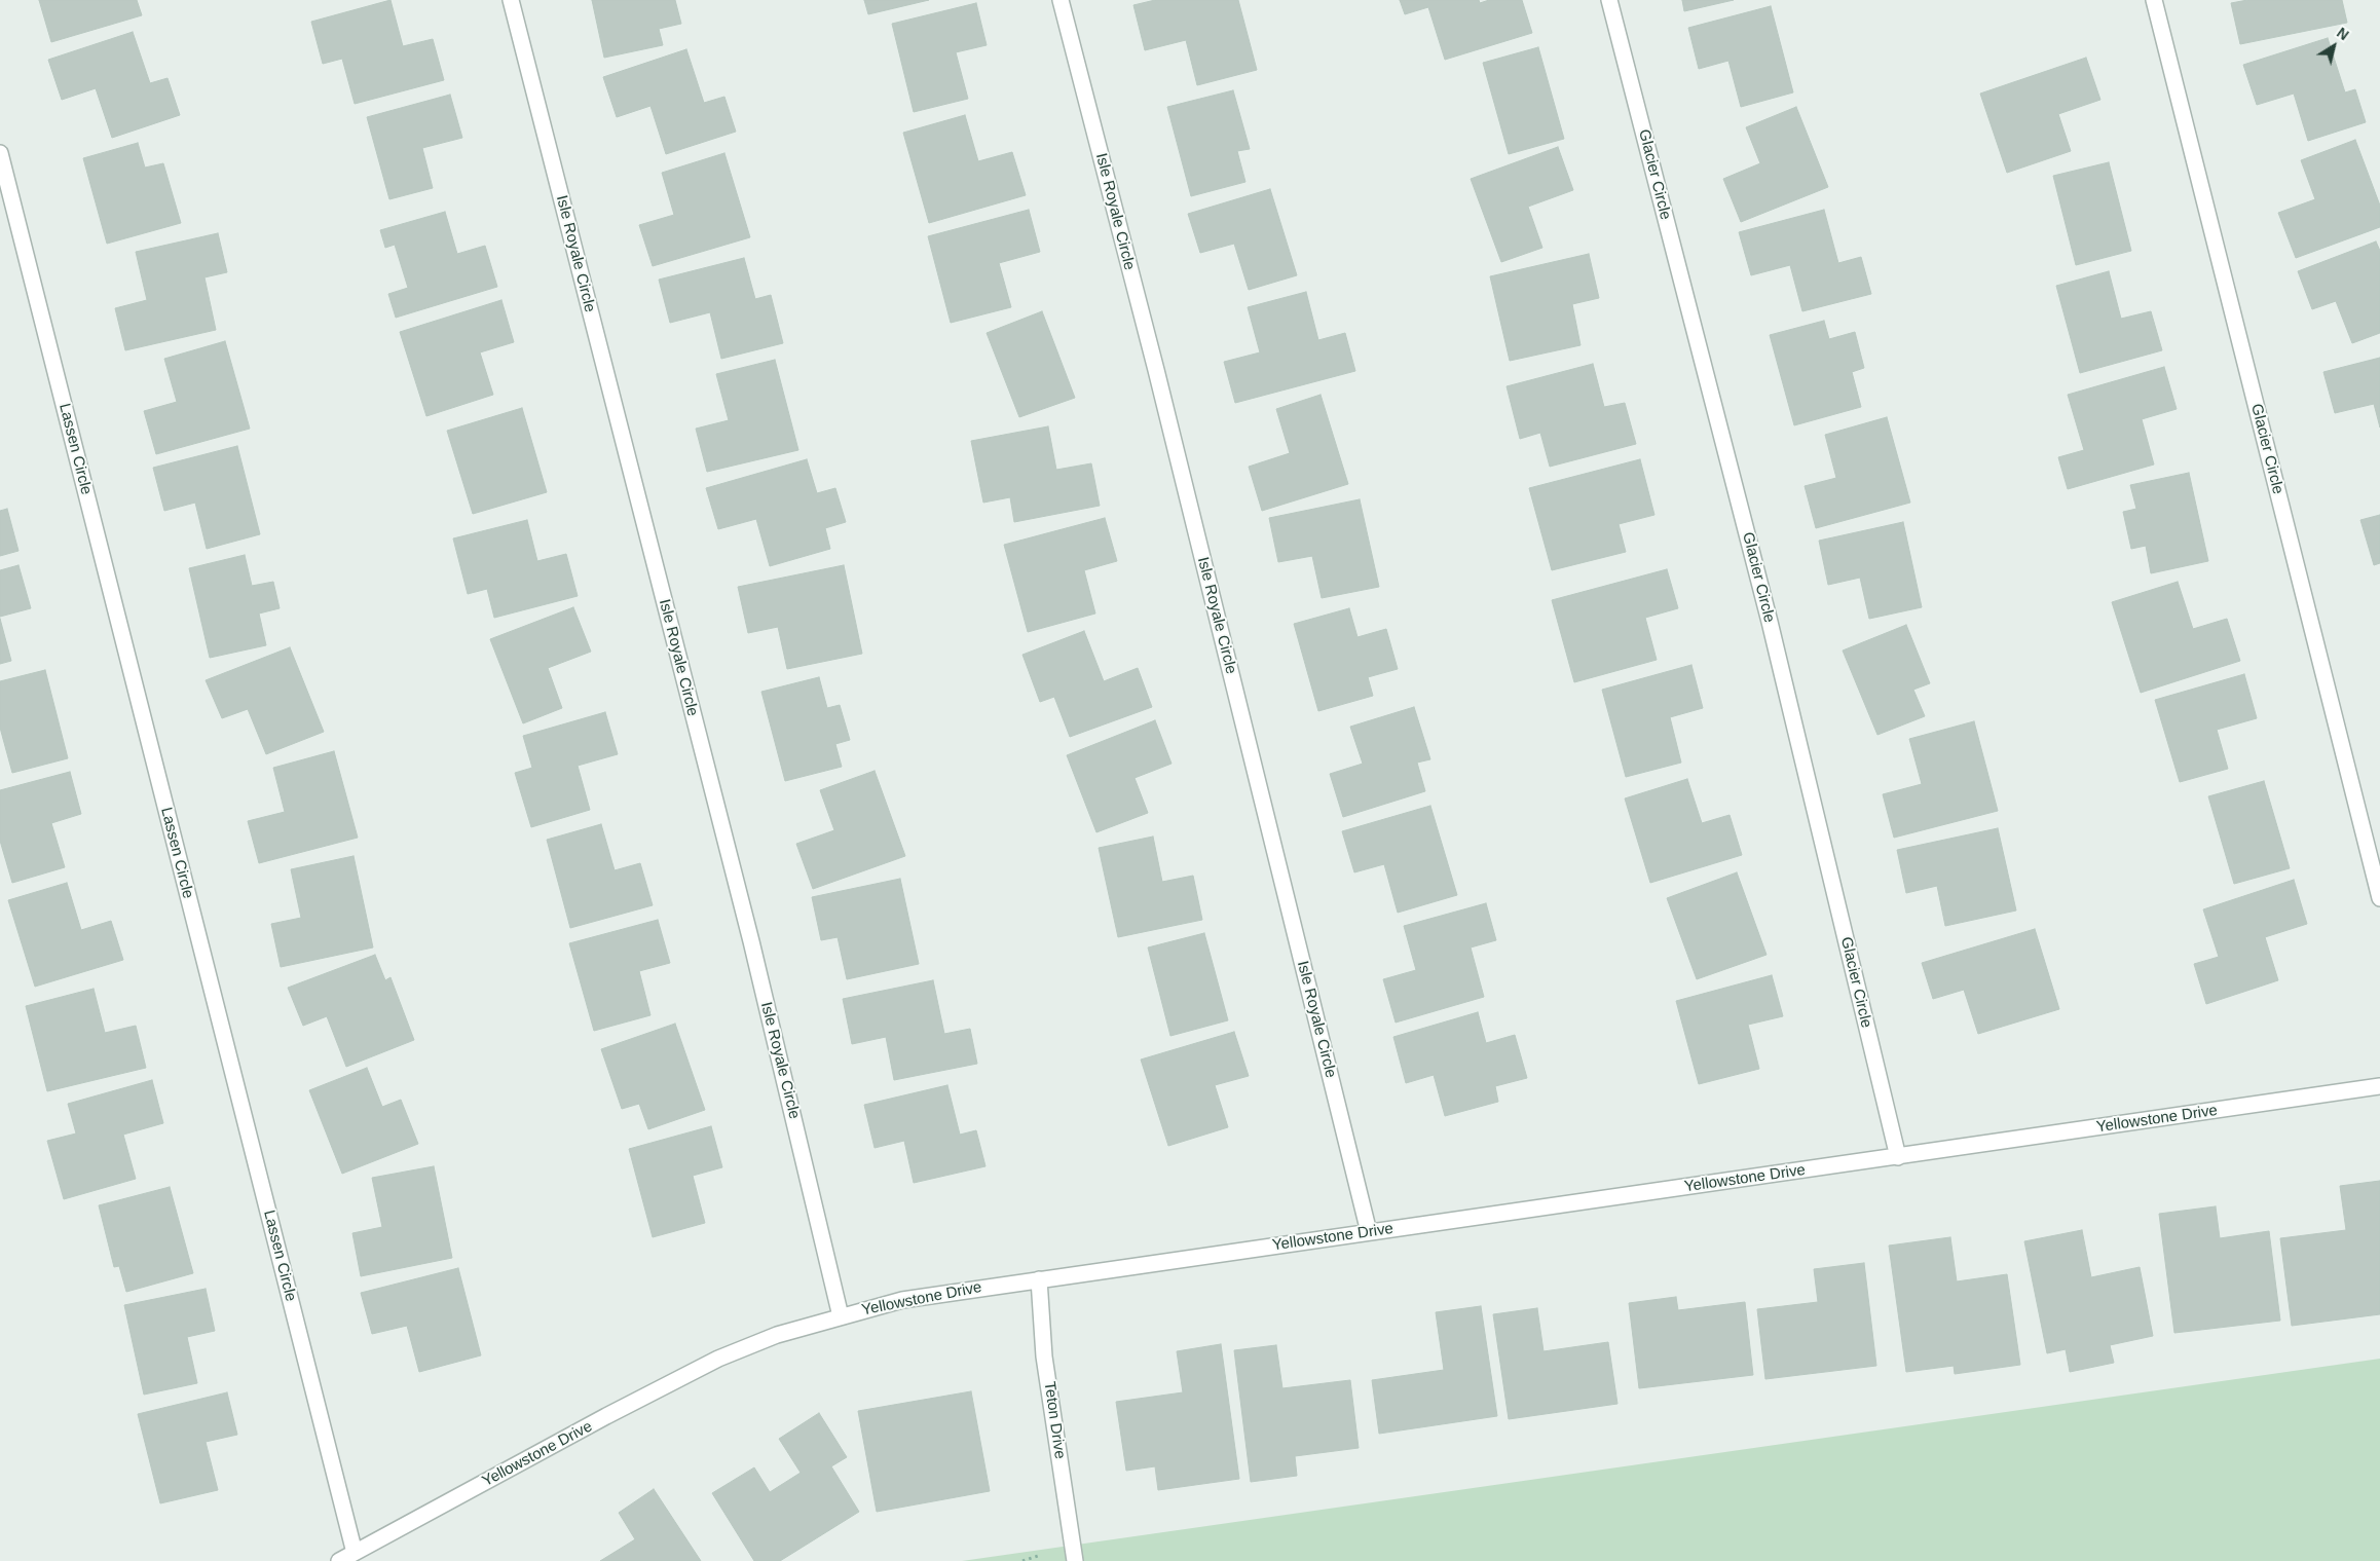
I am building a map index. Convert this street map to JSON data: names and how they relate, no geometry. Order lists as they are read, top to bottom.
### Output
{
  "streets": {
    "street": [
      "Glacier Circle",
      "Isle Royale Circle",
      "Lassen Circle",
      "Yellowstone Drive",
      "Teton Drive"
    ]
  },
  "crossings": [
    ["Glacier Circle", "Yellowstone Drive"],
    ["Isle Royale Circle", "Yellowstone Drive"],
    ["Lassen Circle", "Yellowstone Drive"],
    ["Yellowstone Drive", "Teton Drive"]
  ],
  "north": "top right"
}
